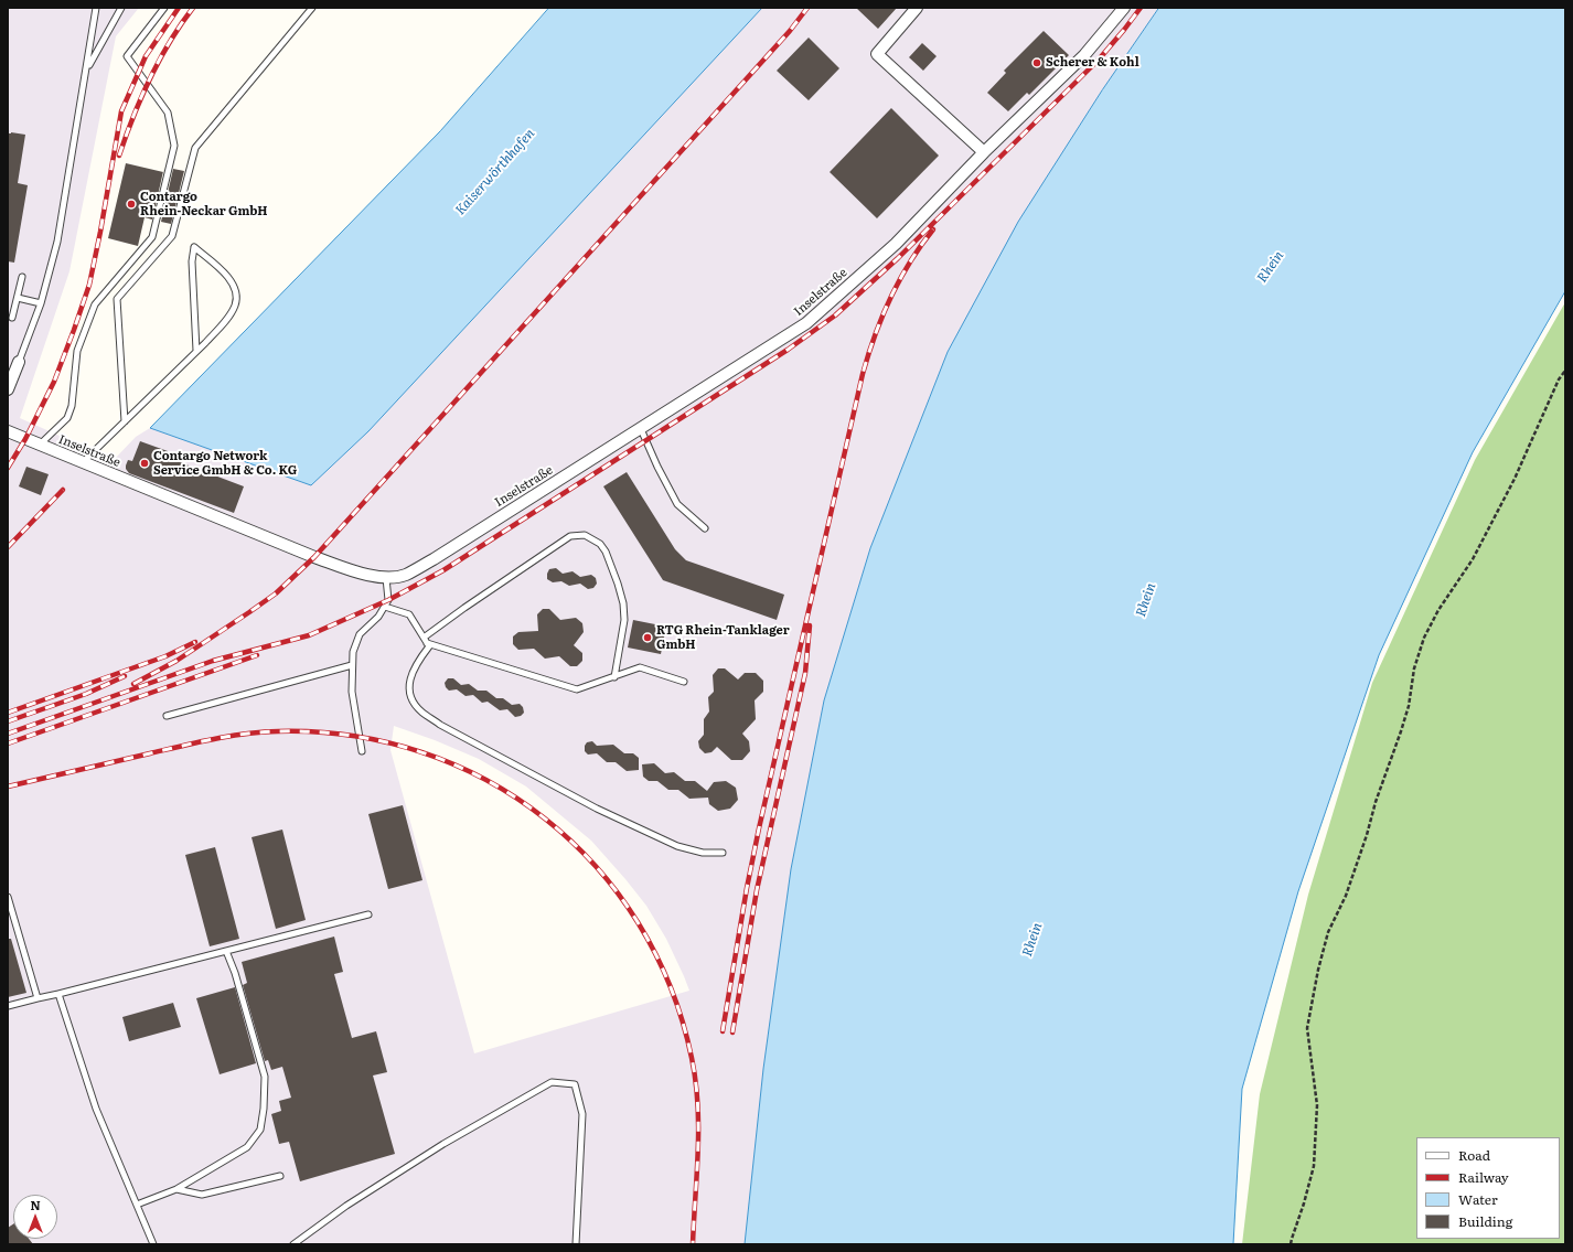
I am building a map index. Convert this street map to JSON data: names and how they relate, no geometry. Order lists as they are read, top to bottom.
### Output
{
  "streets": {
    "street": ["Inselstraße"]
  },
  "water": ["Kaiserwörthhafen", "Rhein"],
  "places": [
    "Scherer & Kohl",
    "Contargo Rhein-Neckar GmbH",
    "Contargo Network Service GmbH & Co. KG",
    "RTG Rhein-Tanklager GmbH"
  ],
  "legend": [
    "Road",
    "Railway",
    "Water",
    "Building"
  ],
  "north": "top"
}
